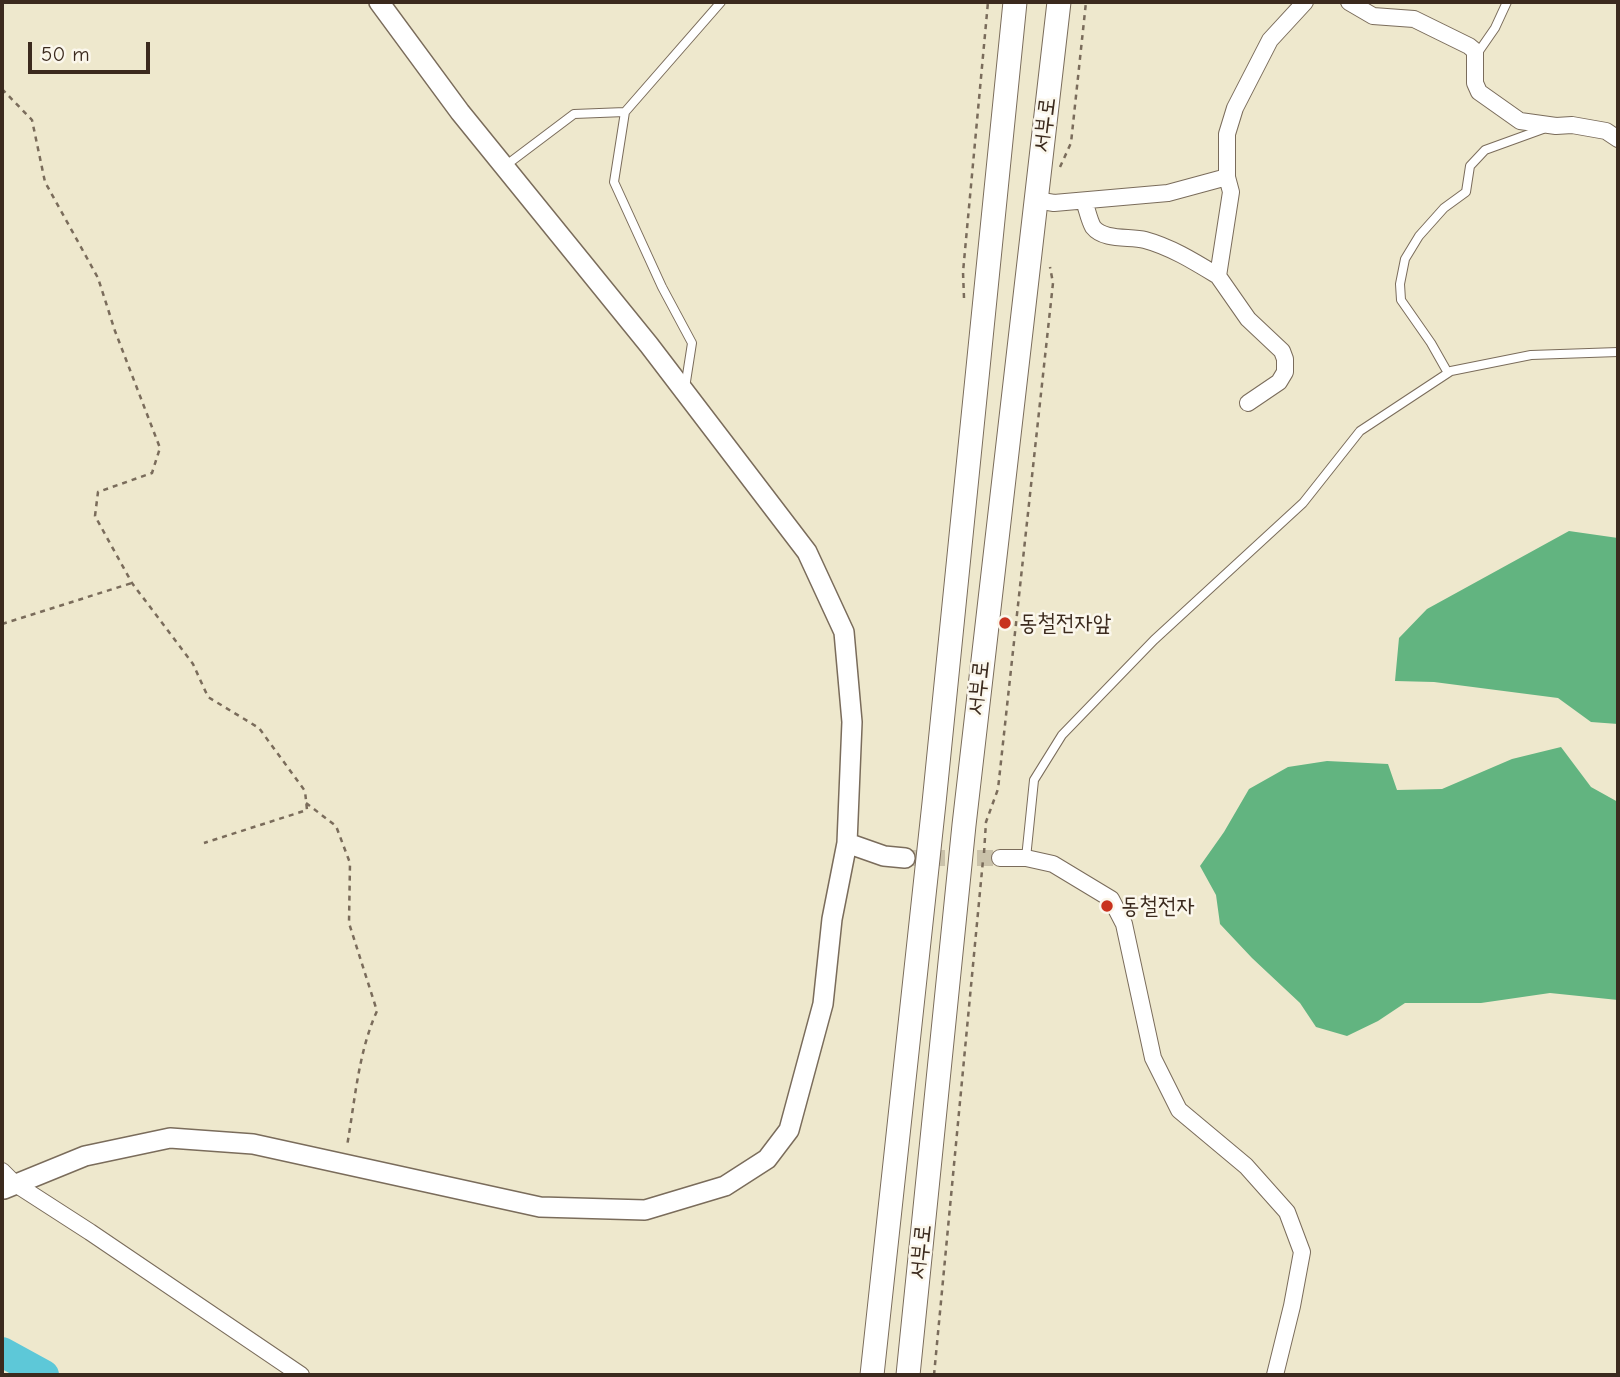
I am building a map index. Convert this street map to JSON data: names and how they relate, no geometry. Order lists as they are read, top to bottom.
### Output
{
  "streets": {
    "main road": ["서부로"]
  },
  "places": ["동철전자앞", "동철전자"],
  "scale_bar": "50 m"
}
